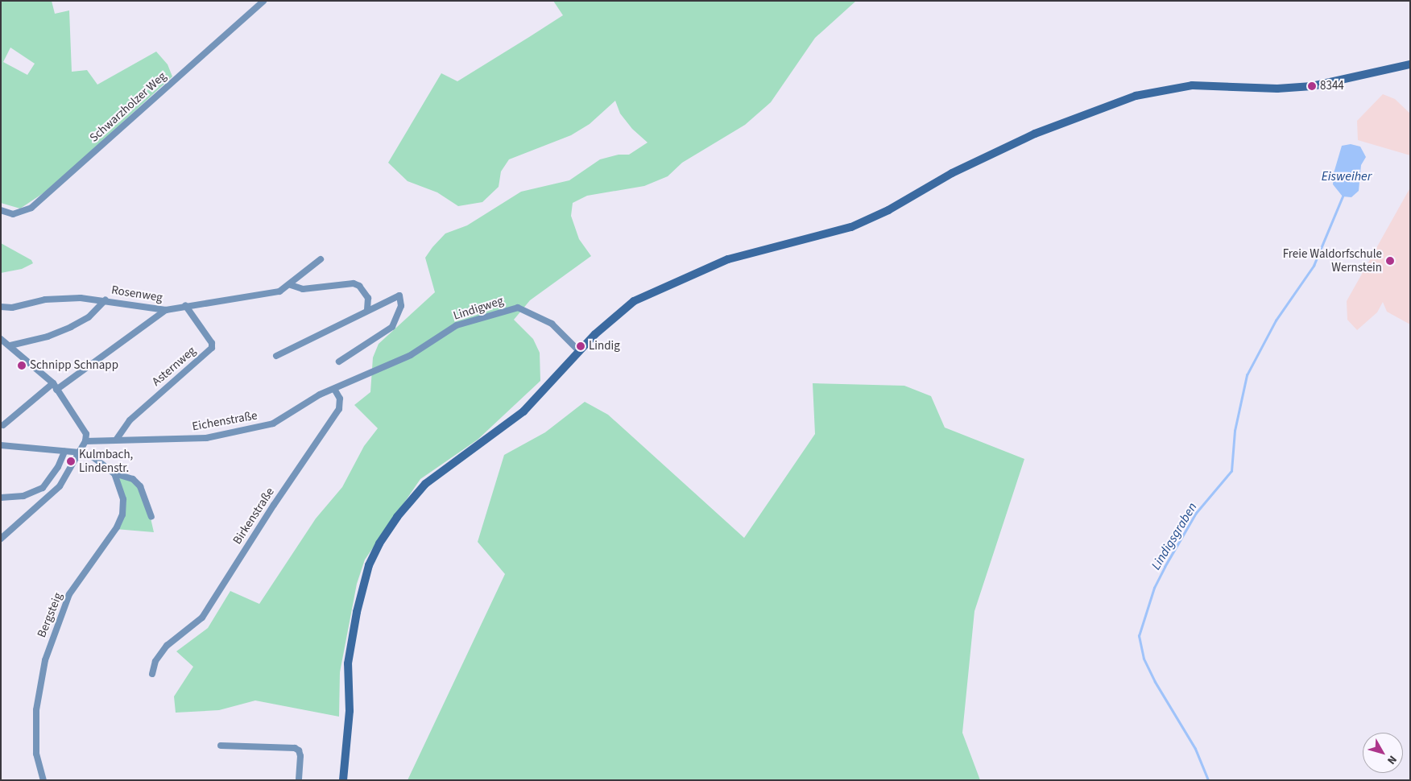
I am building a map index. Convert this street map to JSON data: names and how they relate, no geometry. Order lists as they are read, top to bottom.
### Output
{
  "streets": {
    "street": [
      "Schwarzholzer Weg",
      "Rosenweg",
      "Lindigweg",
      "Asternweg",
      "Eichenstraße",
      "Birkenstraße",
      "Bergsteig"
    ]
  },
  "crossings": [
    ["Rosenweg", "Asternweg"],
    ["Lindigweg", "Eichenstraße"],
    ["Lindigweg", "Birkenstraße"],
    ["Asternweg", "Eichenstraße"],
    ["Eichenstraße", "Birkenstraße"]
  ],
  "water": ["Eisweiher", "Lindigsgraben"],
  "places": [
    "8344",
    "Freie Waldorfschule Wernstein",
    "Lindig",
    "Schnipp Schnapp",
    "Kulmbach, Lindenstr."
  ],
  "north": "bottom right"
}
